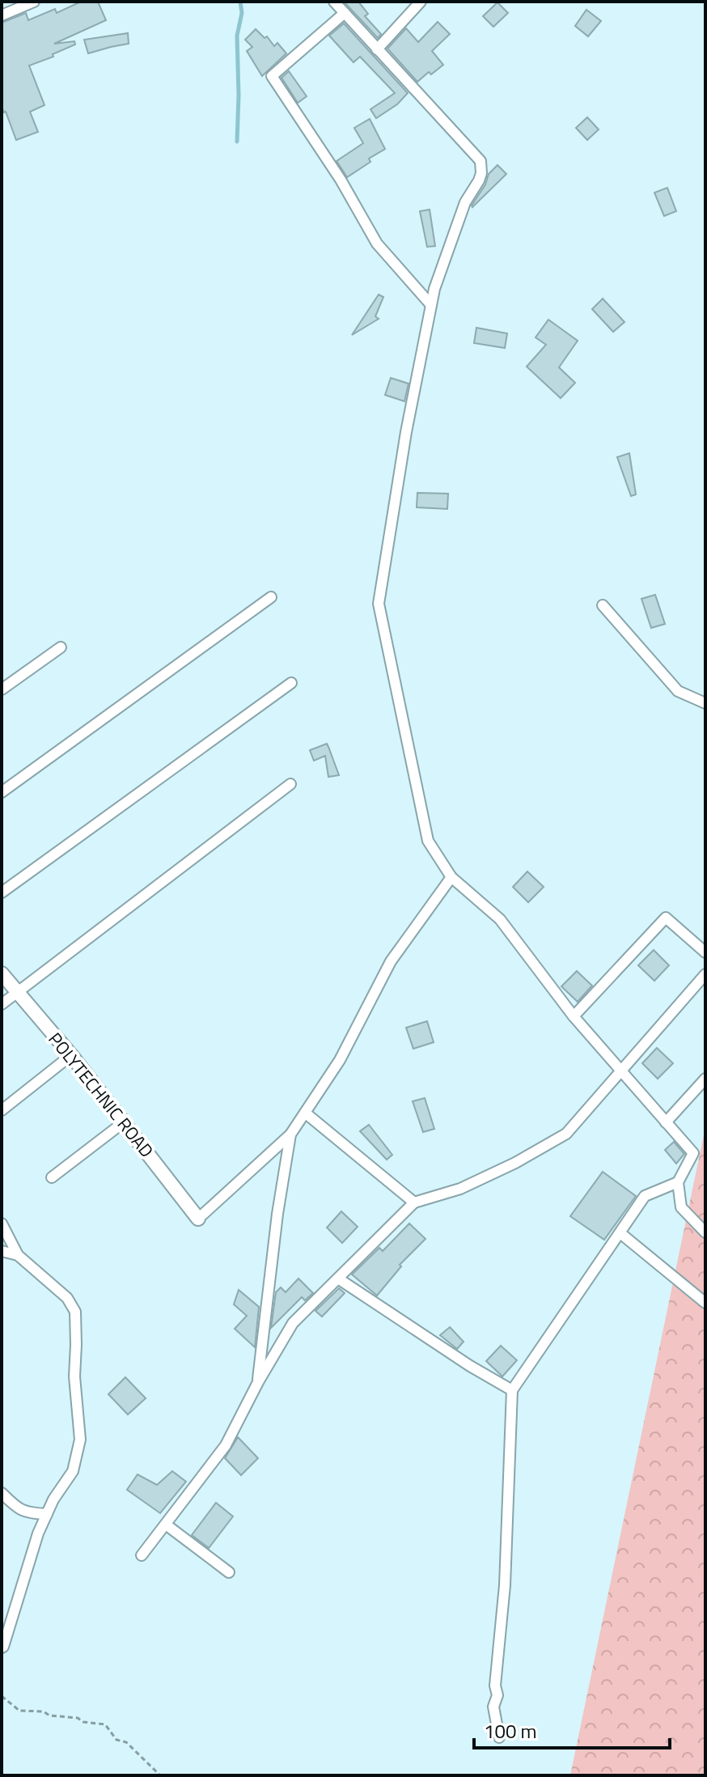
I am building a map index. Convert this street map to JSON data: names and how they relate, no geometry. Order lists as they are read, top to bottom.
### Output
{
  "streets": {
    "street": ["POLYTECHNIC ROAD"]
  },
  "scale_bar": "100 m"
}
